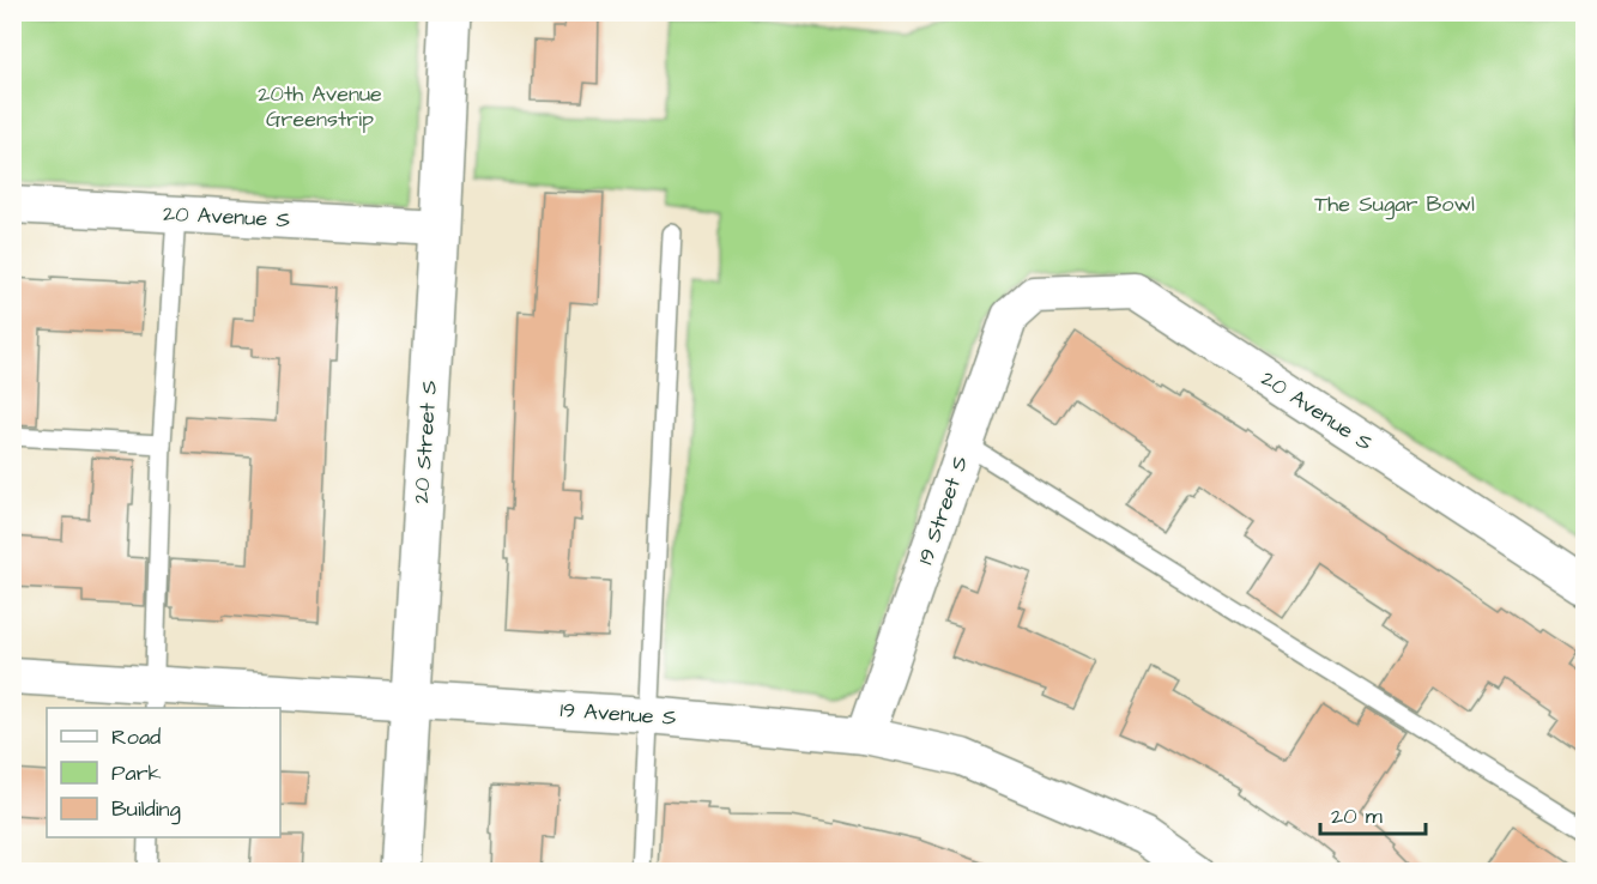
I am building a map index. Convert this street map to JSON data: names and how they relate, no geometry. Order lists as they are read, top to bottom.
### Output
{
  "streets": {
    "street": [
      "20 Avenue S",
      "20 Street S",
      "19 Street S",
      "19 Avenue S"
    ]
  },
  "crossings": [
    ["20 Avenue S", "20 Street S"],
    ["20 Avenue S", "19 Street S"],
    ["20 Street S", "19 Avenue S"],
    ["19 Street S", "19 Avenue S"]
  ],
  "parks": ["20th Avenue Greenstrip", "The Sugar Bowl"],
  "legend": ["Road", "Park", "Building"],
  "scale_bar": "20 m"
}
